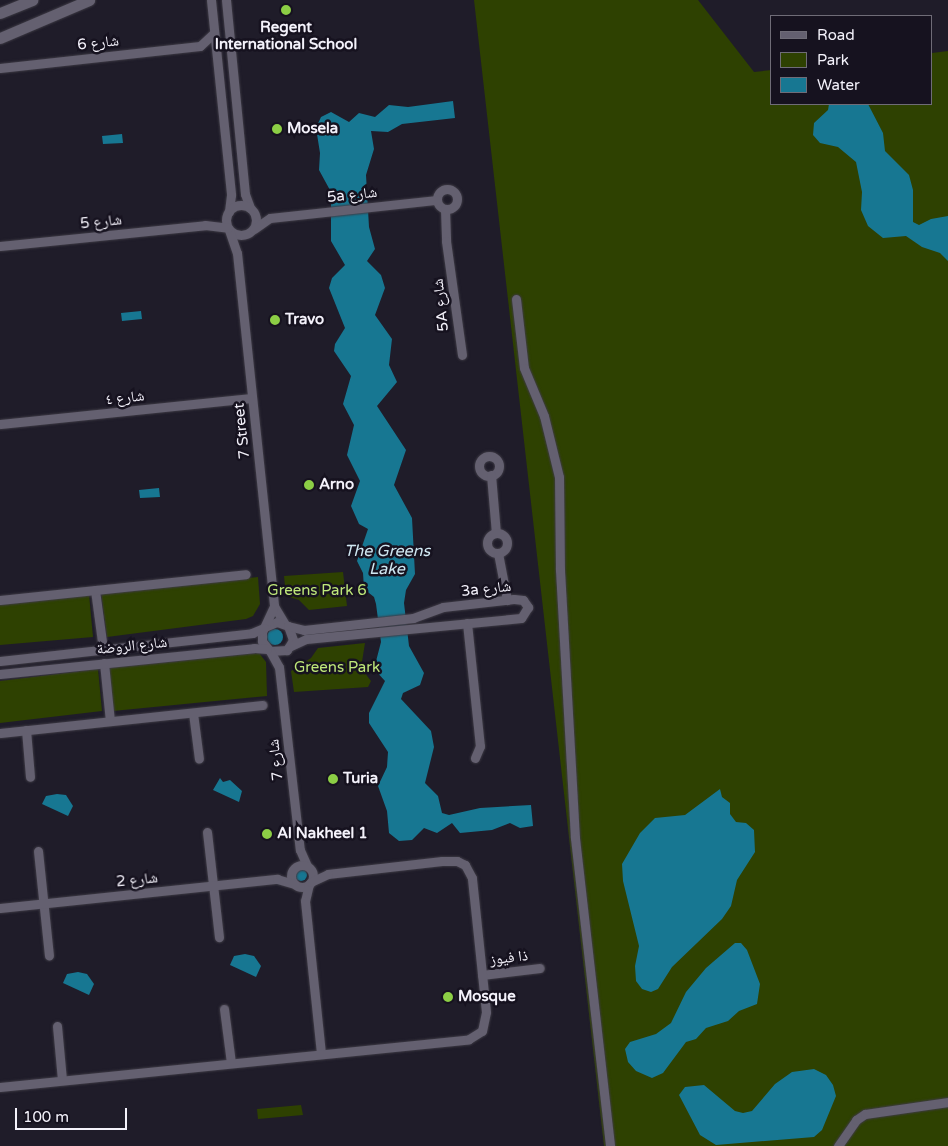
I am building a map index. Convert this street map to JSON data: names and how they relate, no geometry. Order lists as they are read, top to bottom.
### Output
{
  "streets": {
    "street": [
      "شارع 6",
      "5a شارع",
      "شارع 5",
      "5A شارع",
      "شارع ٤",
      "7 Street",
      "3a شارع",
      "شارع الروضة",
      "شارع 7",
      "شارع 2",
      "ذا فيوز"
    ]
  },
  "crossings": [
    ["5a شارع", "شارع 5"],
    ["5a شارع", "5A شارع"],
    ["5a شارع", "7 Street"],
    ["شارع 5", "7 Street"],
    ["شارع ٤", "7 Street"],
    ["3a شارع", "شارع الروضة"],
    ["3a شارع", "شارع 7"],
    ["شارع الروضة", "شارع 7"],
    ["شارع 7", "شارع 2"]
  ],
  "water": ["The Greens Lake"],
  "parks": ["Greens Park 6", "Greens Park"],
  "places": [
    "Regent International School",
    "Mosela",
    "Travo",
    "Arno",
    "Turia",
    "Al Nakheel 1",
    "Mosque"
  ],
  "legend": ["Road", "Park", "Water"],
  "scale_bar": "100 m"
}
